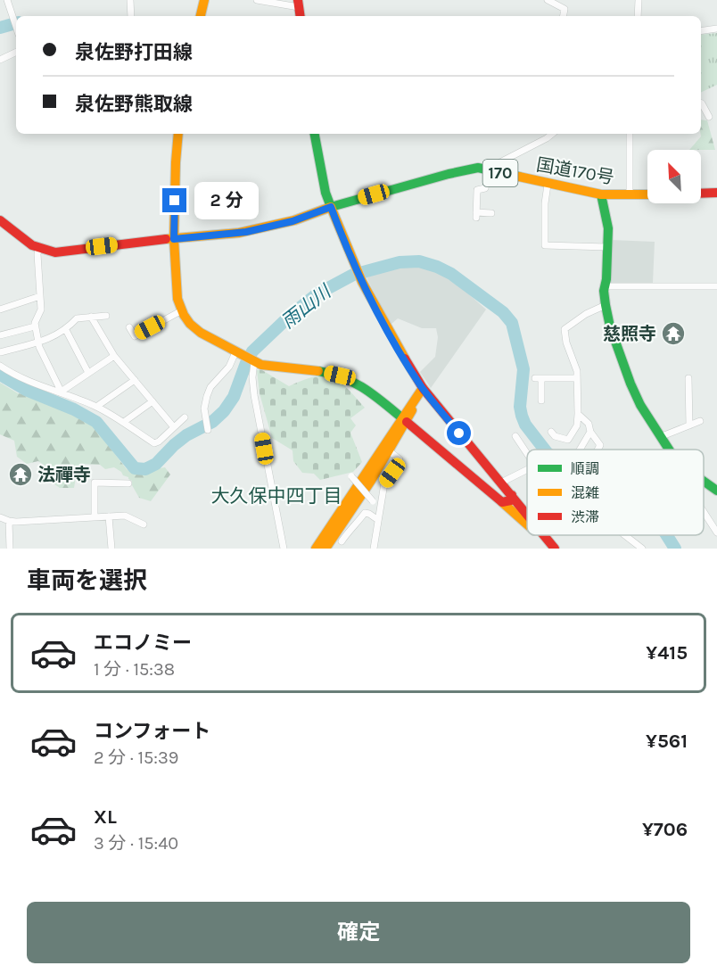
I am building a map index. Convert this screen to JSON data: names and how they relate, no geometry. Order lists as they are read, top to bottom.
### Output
{
  "streets": {
    "main road": ["国道170号", "170"]
  },
  "districts": ["大久保中四丁目"],
  "water": ["雨山川"],
  "places": {
    "temple": ["慈照寺", "法禪寺"]
  },
  "legend": ["順調", "混雑", "渋滞"],
  "north": "top left",
  "page": {
    "banner": ["泉佐野打田線", "泉佐野熊取線"],
    "bubble": "2 分",
    "heading": "車両を選択",
    "list": [
      {
        "name": "エコノミー",
        "note": "1 分 · 15:38",
        "value": "¥415"
      },
      {
        "name": "コンフォート",
        "note": "2 分 · 15:39",
        "value": "¥561"
      },
      {
        "name": "XL",
        "note": "3 分 · 15:40",
        "value": "¥706"
      }
    ],
    "buttons": "確定"
  }
}
